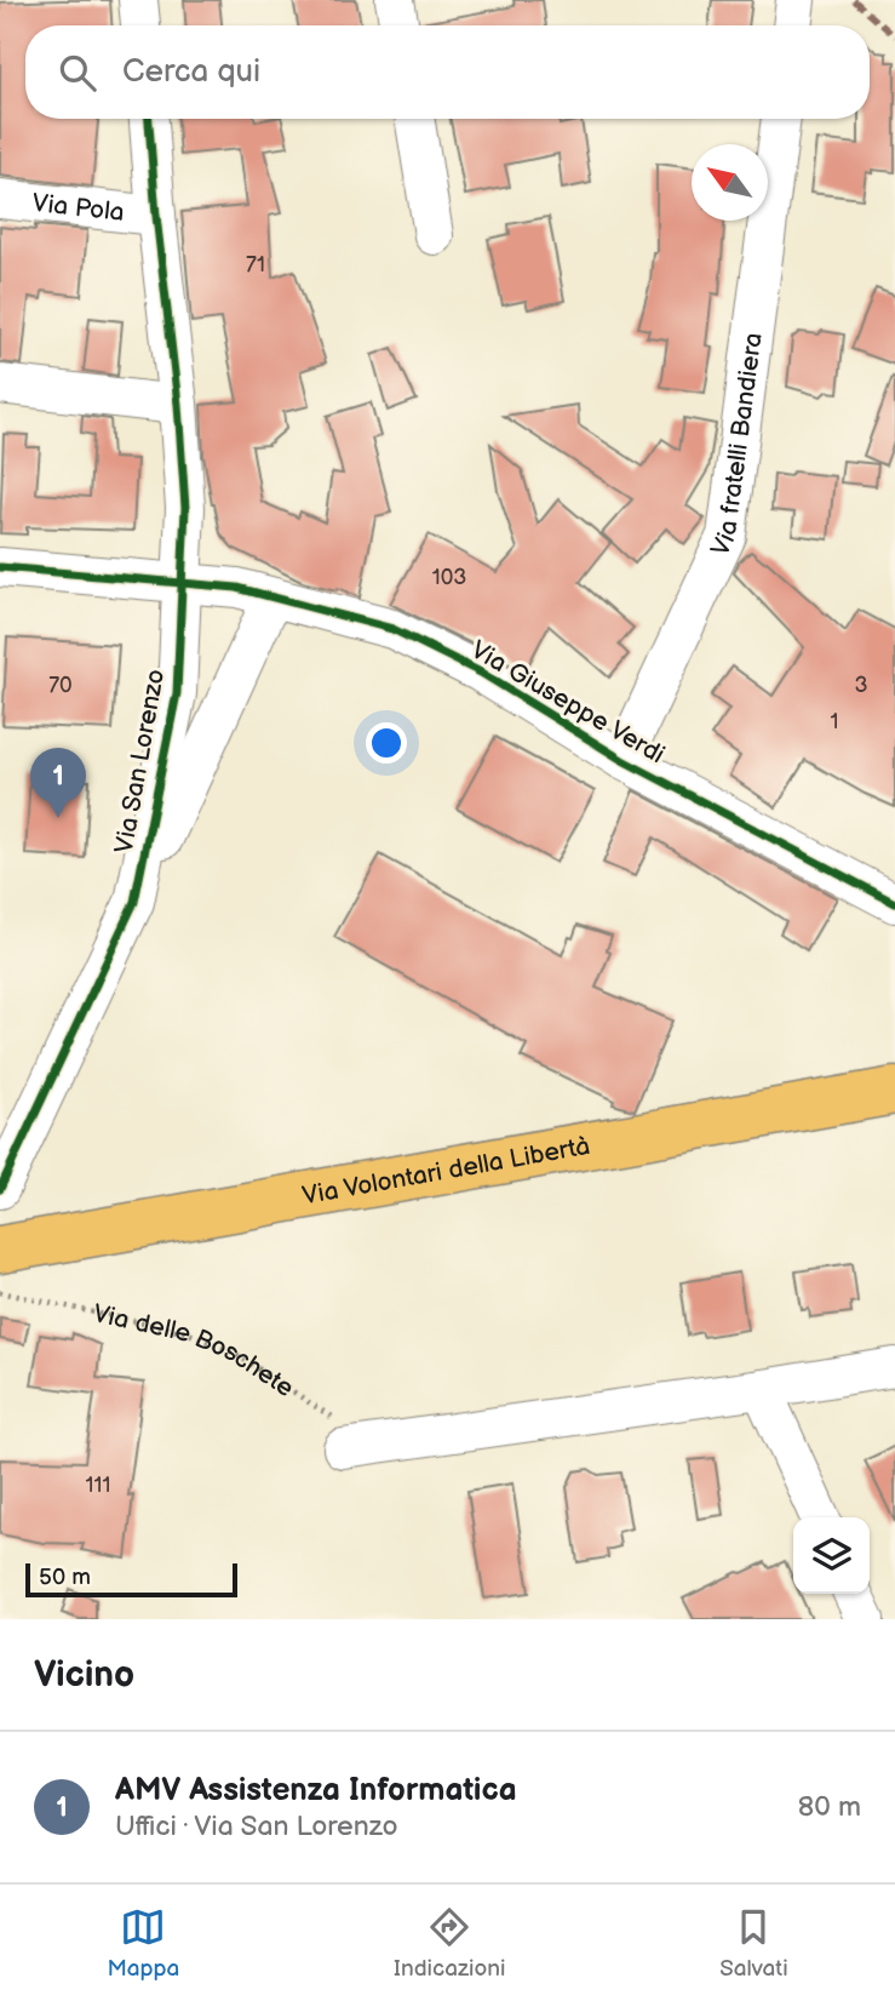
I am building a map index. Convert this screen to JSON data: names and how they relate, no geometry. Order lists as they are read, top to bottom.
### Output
{
  "streets": {
    "main road": ["Via Volontari della Libertà"],
    "street": [
      "Via Pola",
      "Via fratelli Bandiera",
      "Via Giuseppe Verdi",
      "Via San Lorenzo"
    ],
    "path": ["Via delle Boschete"]
  },
  "crossings": [
    ["Via Pola", "Via San Lorenzo"],
    ["Via fratelli Bandiera", "Via Giuseppe Verdi"],
    ["Via Giuseppe Verdi", "Via San Lorenzo"]
  ],
  "house_numbers": [
    "71",
    "103",
    "70",
    "3",
    "1",
    "111"
  ],
  "scale_bar": "50 m",
  "north": "top left",
  "page": {
    "search": "Cerca qui",
    "pins": "1",
    "scale": "50 m",
    "heading": "Vicino",
    "list": [
      {
        "mark": "1",
        "name": "AMV Assistenza Informatica",
        "note": "Uffici · Via San Lorenzo",
        "value": "80 m"
      }
    ],
    "nav": ["Mappa", "Indicazioni", "Salvati"]
  }
}
